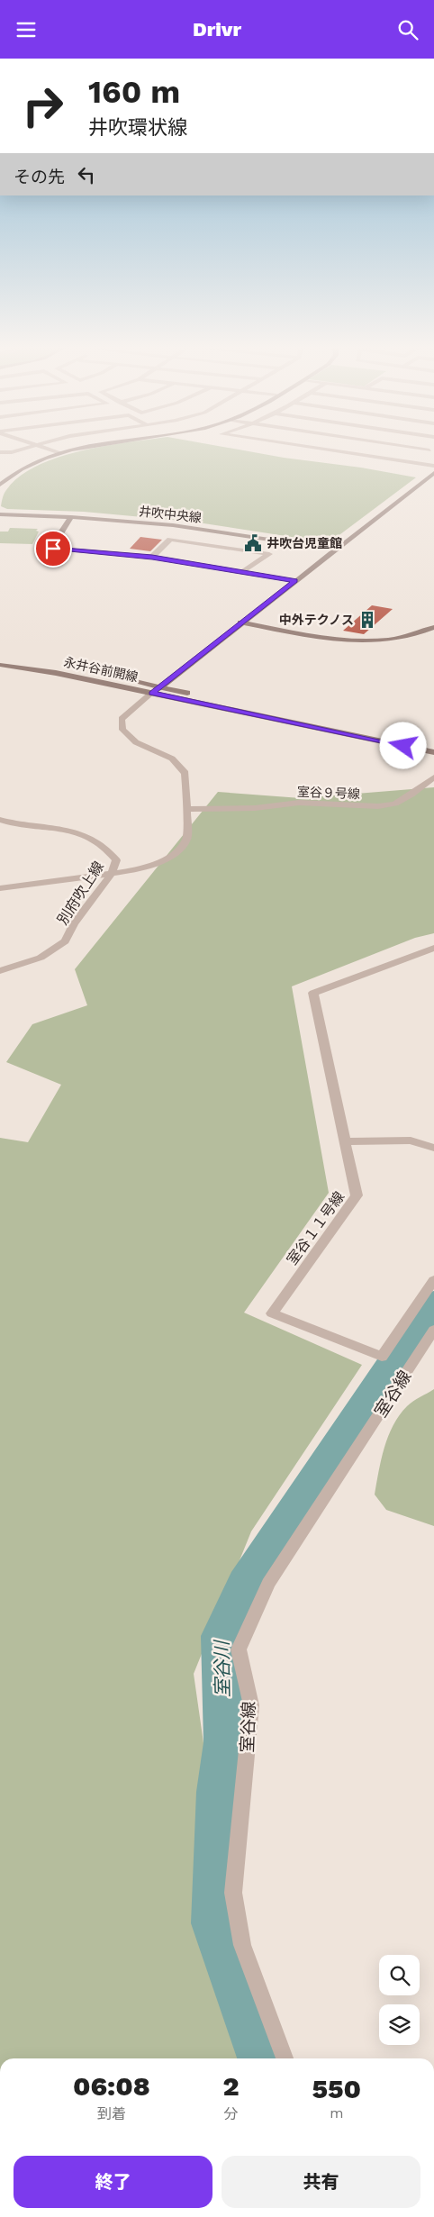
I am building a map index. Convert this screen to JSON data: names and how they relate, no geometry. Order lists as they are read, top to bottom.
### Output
{
  "streets": {
    "street": [
      "井吹中央線",
      "永井谷前開線",
      "室谷９号線",
      "別府吹上線",
      "室谷１１号線",
      "室谷線"
    ]
  },
  "water": ["室谷川"],
  "places": {
    "public building": ["井吹台児童館"],
    "building": ["中外テクノス"]
  },
  "page": {
    "header": "Drivr",
    "turn": ["160 m", "井吹環状線"],
    "then": "その先",
    "eta": [
      "06:08",
      "到着",
      "2",
      "分",
      "550",
      "m"
    ],
    "buttons": ["終了", "共有"]
  }
}
